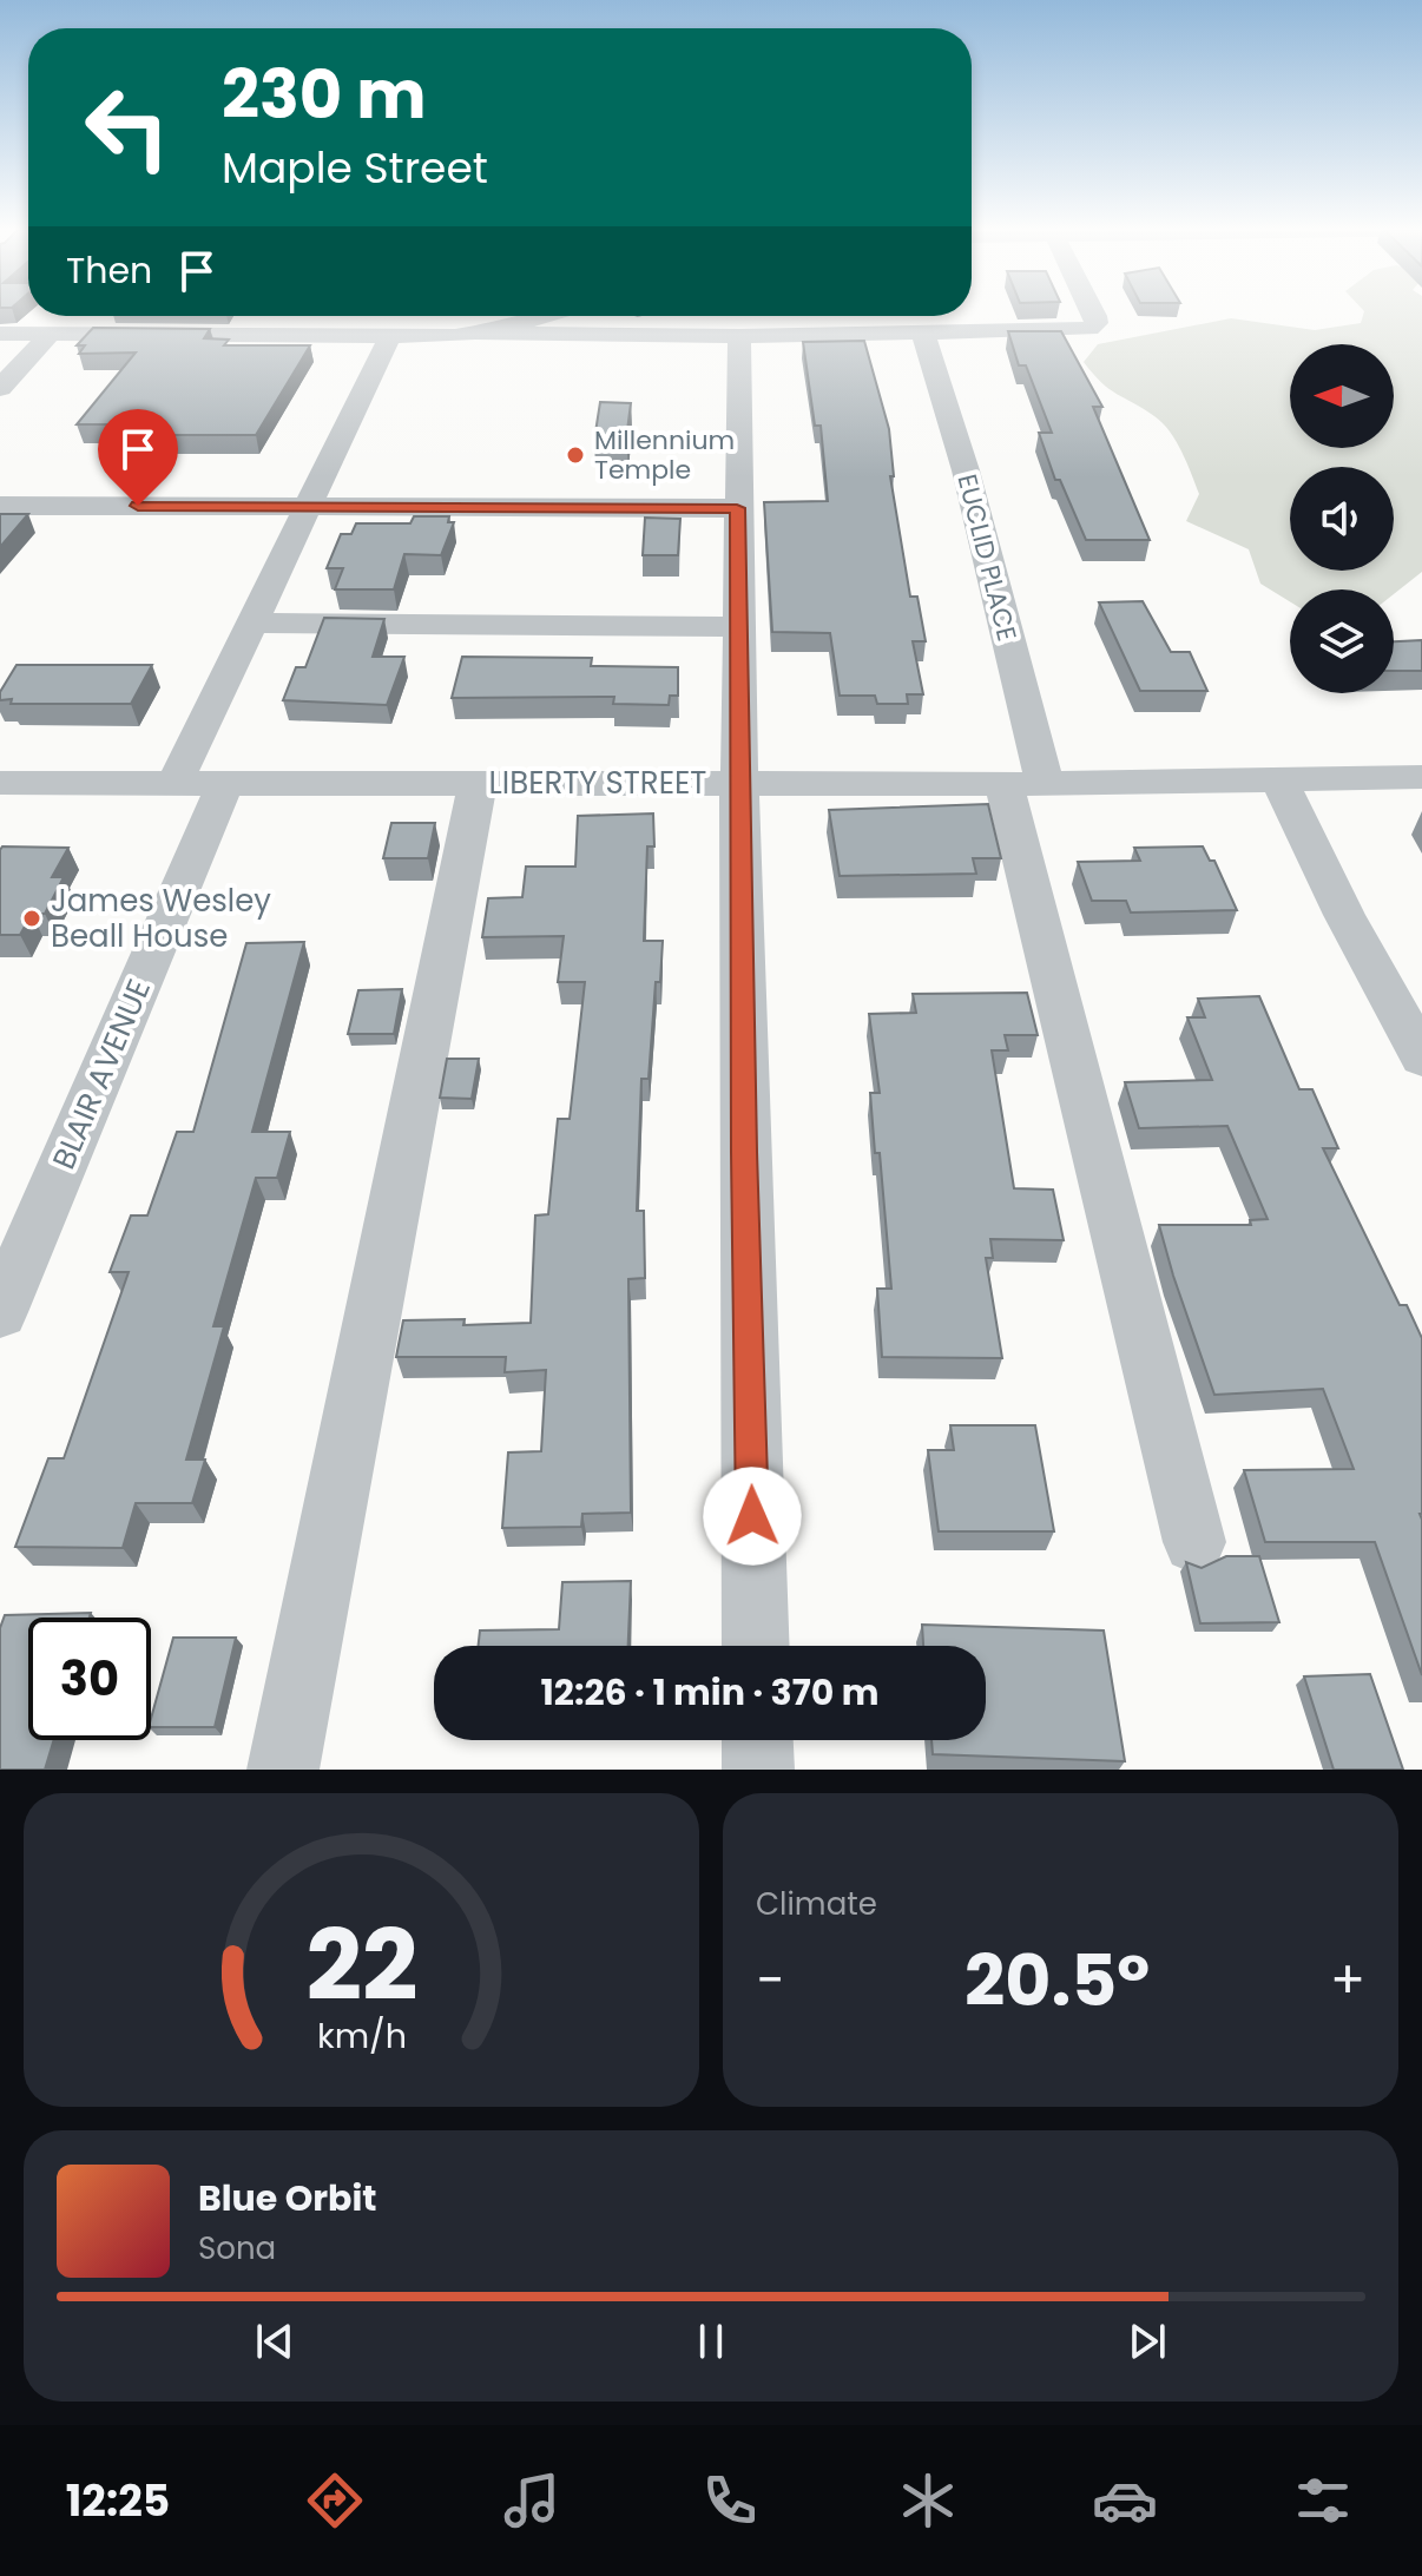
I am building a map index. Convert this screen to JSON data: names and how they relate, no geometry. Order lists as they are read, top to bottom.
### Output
{
  "streets": {
    "street": ["EUCLID PLACE", "LIBERTY STREET", "BLAIR AVENUE"]
  },
  "crossings": [
    ["EUCLID PLACE", "LIBERTY STREET"],
    ["LIBERTY STREET", "BLAIR AVENUE"]
  ],
  "places": ["Millennium Temple", "James Wesley Beall House"],
  "north": "left",
  "page": {
    "turn": ["230 m", "Maple Street"],
    "then": "Then",
    "limit": "30",
    "trip": "12:26 · 1 min · 370 m",
    "tile": "Climate",
    "heat": ["−", "20.5°", "+"],
    "song": ["Blue Orbit", "Sona"],
    "tabs": "12:25",
    "gauge": ["22", "km/h"]
  }
}
